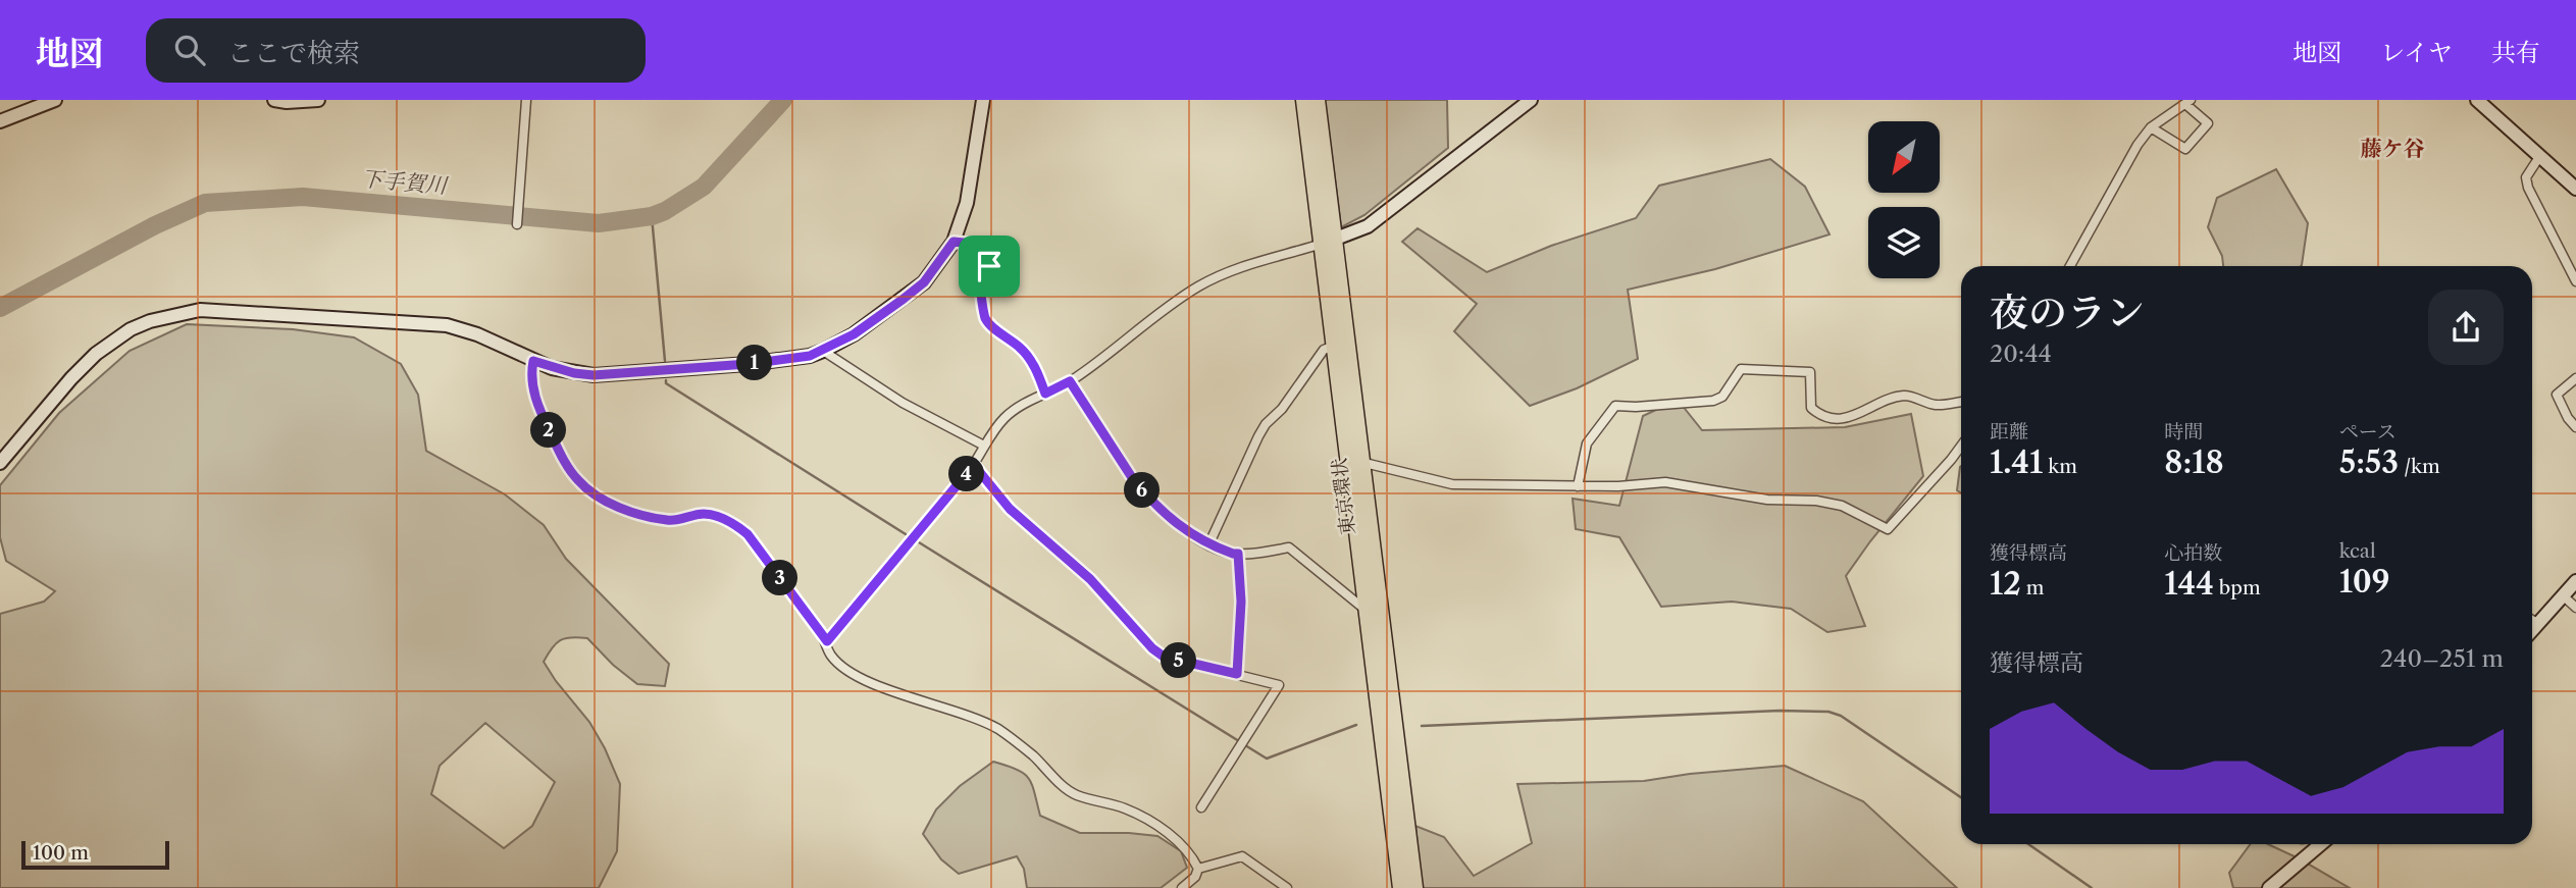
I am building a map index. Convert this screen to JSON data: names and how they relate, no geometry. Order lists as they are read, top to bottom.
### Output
{
  "streets": {
    "highway": ["東京環状"]
  },
  "districts": ["藤ケ谷"],
  "water": ["下手賀川"],
  "scale_bar": "100 m",
  "north": "bottom left",
  "page": {
    "header": "地図",
    "search": "ここで検索",
    "nav": ["地図", "レイヤ", "共有"],
    "heading": ["夜のラン", "20:44"],
    "pins": [
      "1",
      "2",
      "4",
      "6",
      "3",
      "5"
    ],
    "stats": [
      ["距離", "1.41 km"],
      ["時間", "8:18"],
      ["ペース", "5:53 /km"],
      ["獲得標高", "12 m"],
      ["心拍数", "144 bpm"],
      ["kcal", "109"]
    ],
    "chart": ["獲得標高", "240–251 m"],
    "scale": "100 m"
  }
}
